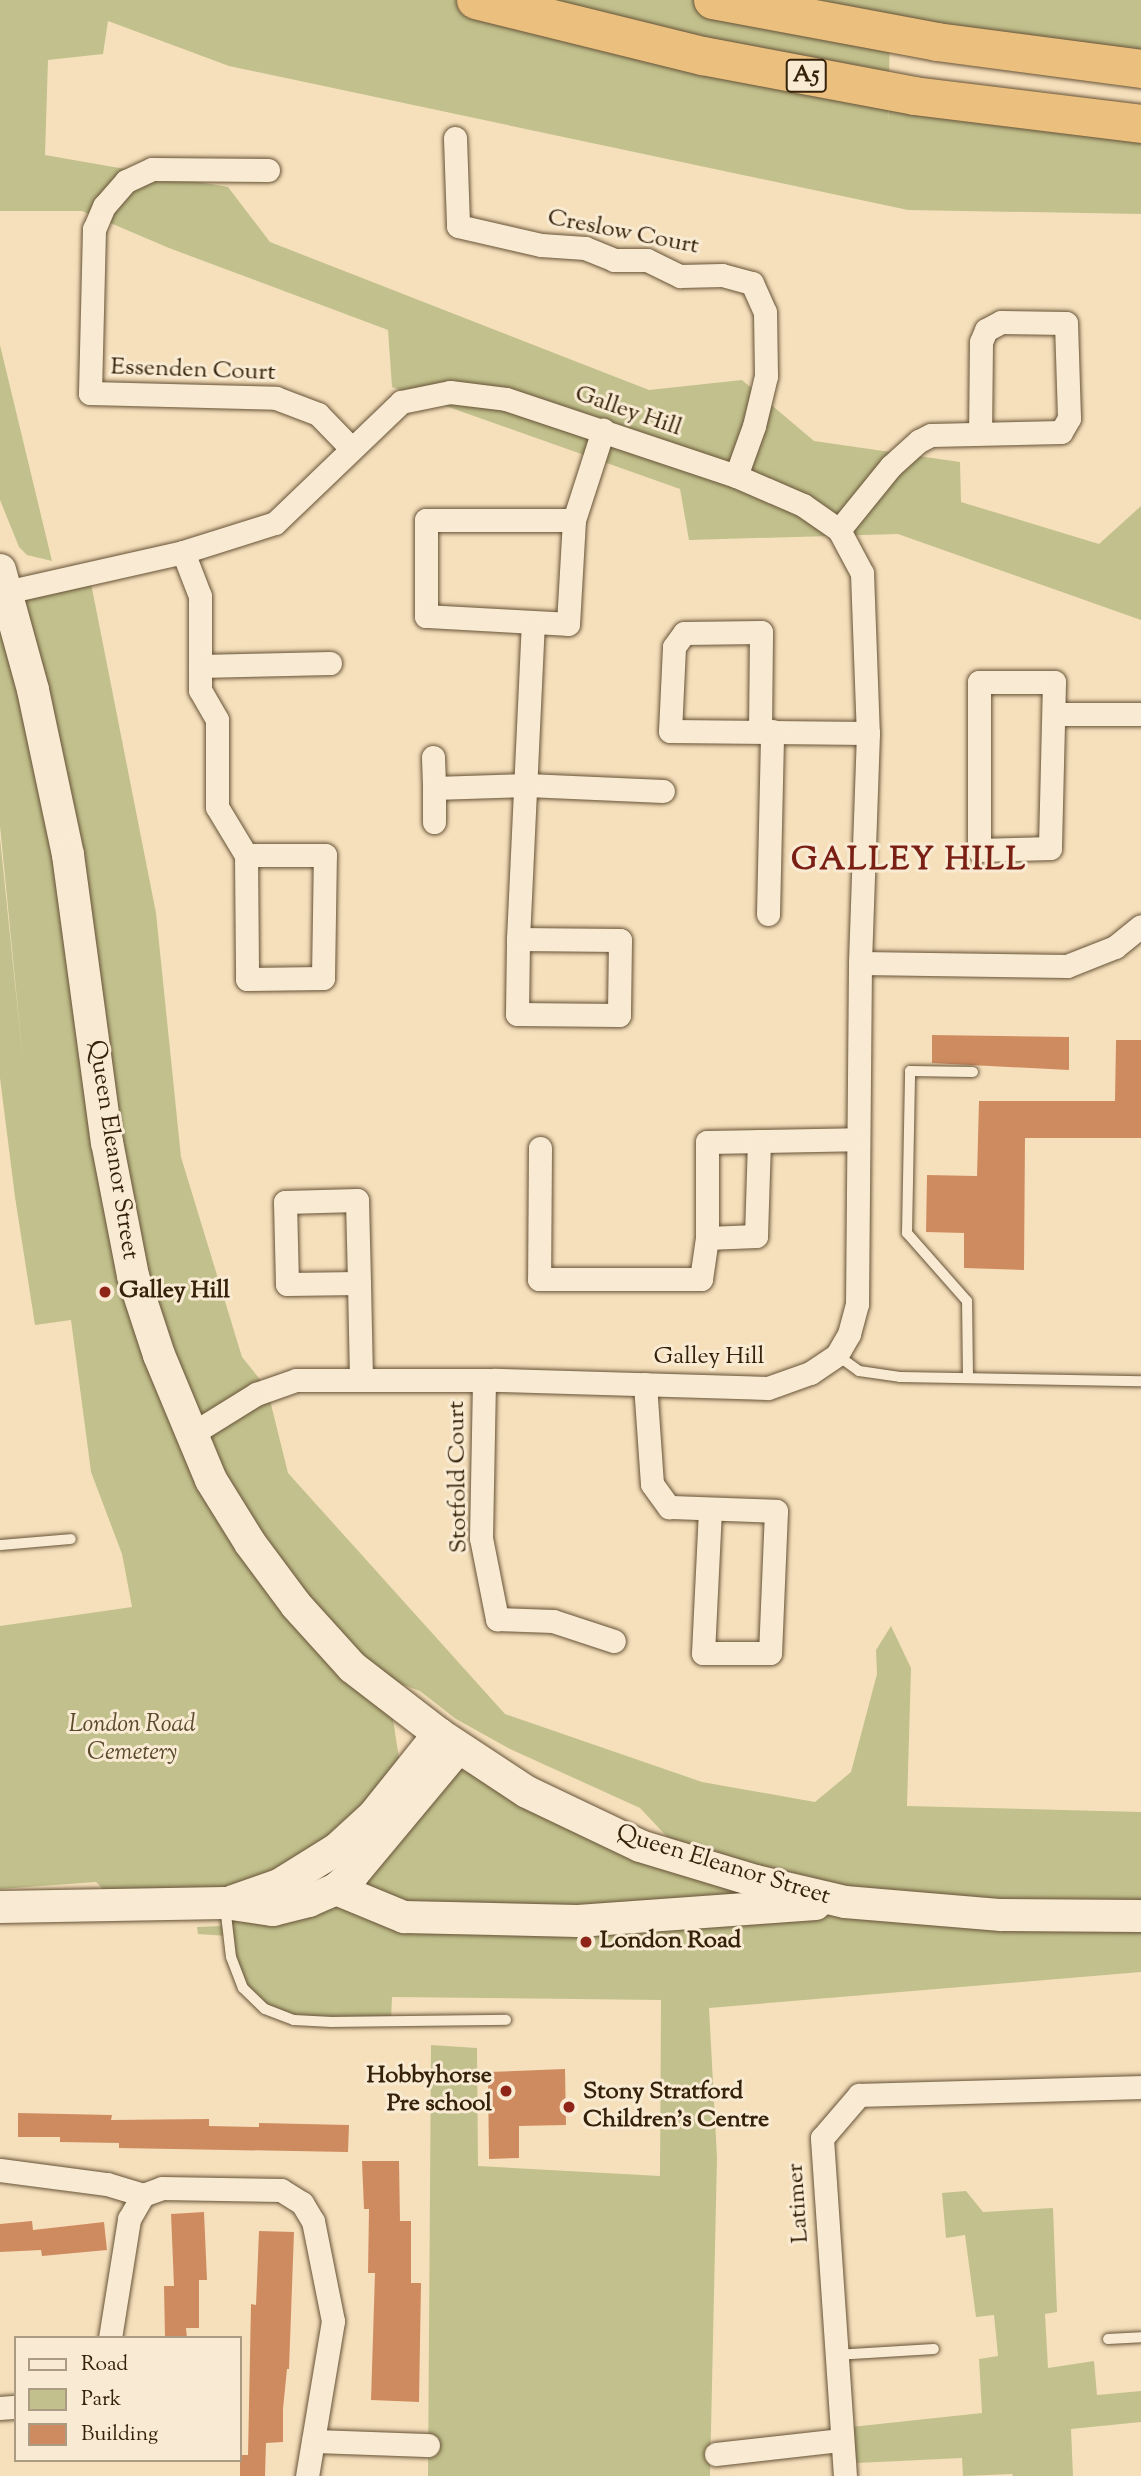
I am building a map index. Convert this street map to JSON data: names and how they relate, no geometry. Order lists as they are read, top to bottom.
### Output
{
  "streets": {
    "highway": ["A5"],
    "street": [
      "Creslow Court",
      "Essenden Court",
      "Galley Hill",
      "Queen Eleanor Street",
      "Stotfold Court",
      "Latimer"
    ]
  },
  "crossings": [
    ["Creslow Court", "Galley Hill"],
    ["Essenden Court", "Galley Hill"],
    ["Galley Hill", "Queen Eleanor Street"],
    ["Galley Hill", "Stotfold Court"]
  ],
  "districts": ["GALLEY HILL"],
  "parks": ["London Road Cemetery"],
  "places": [
    "Galley Hill",
    "London Road",
    "Hobbyhorse Pre school",
    "Stony Stratford Children’s Centre"
  ],
  "legend": ["Road", "Park", "Building"]
}
